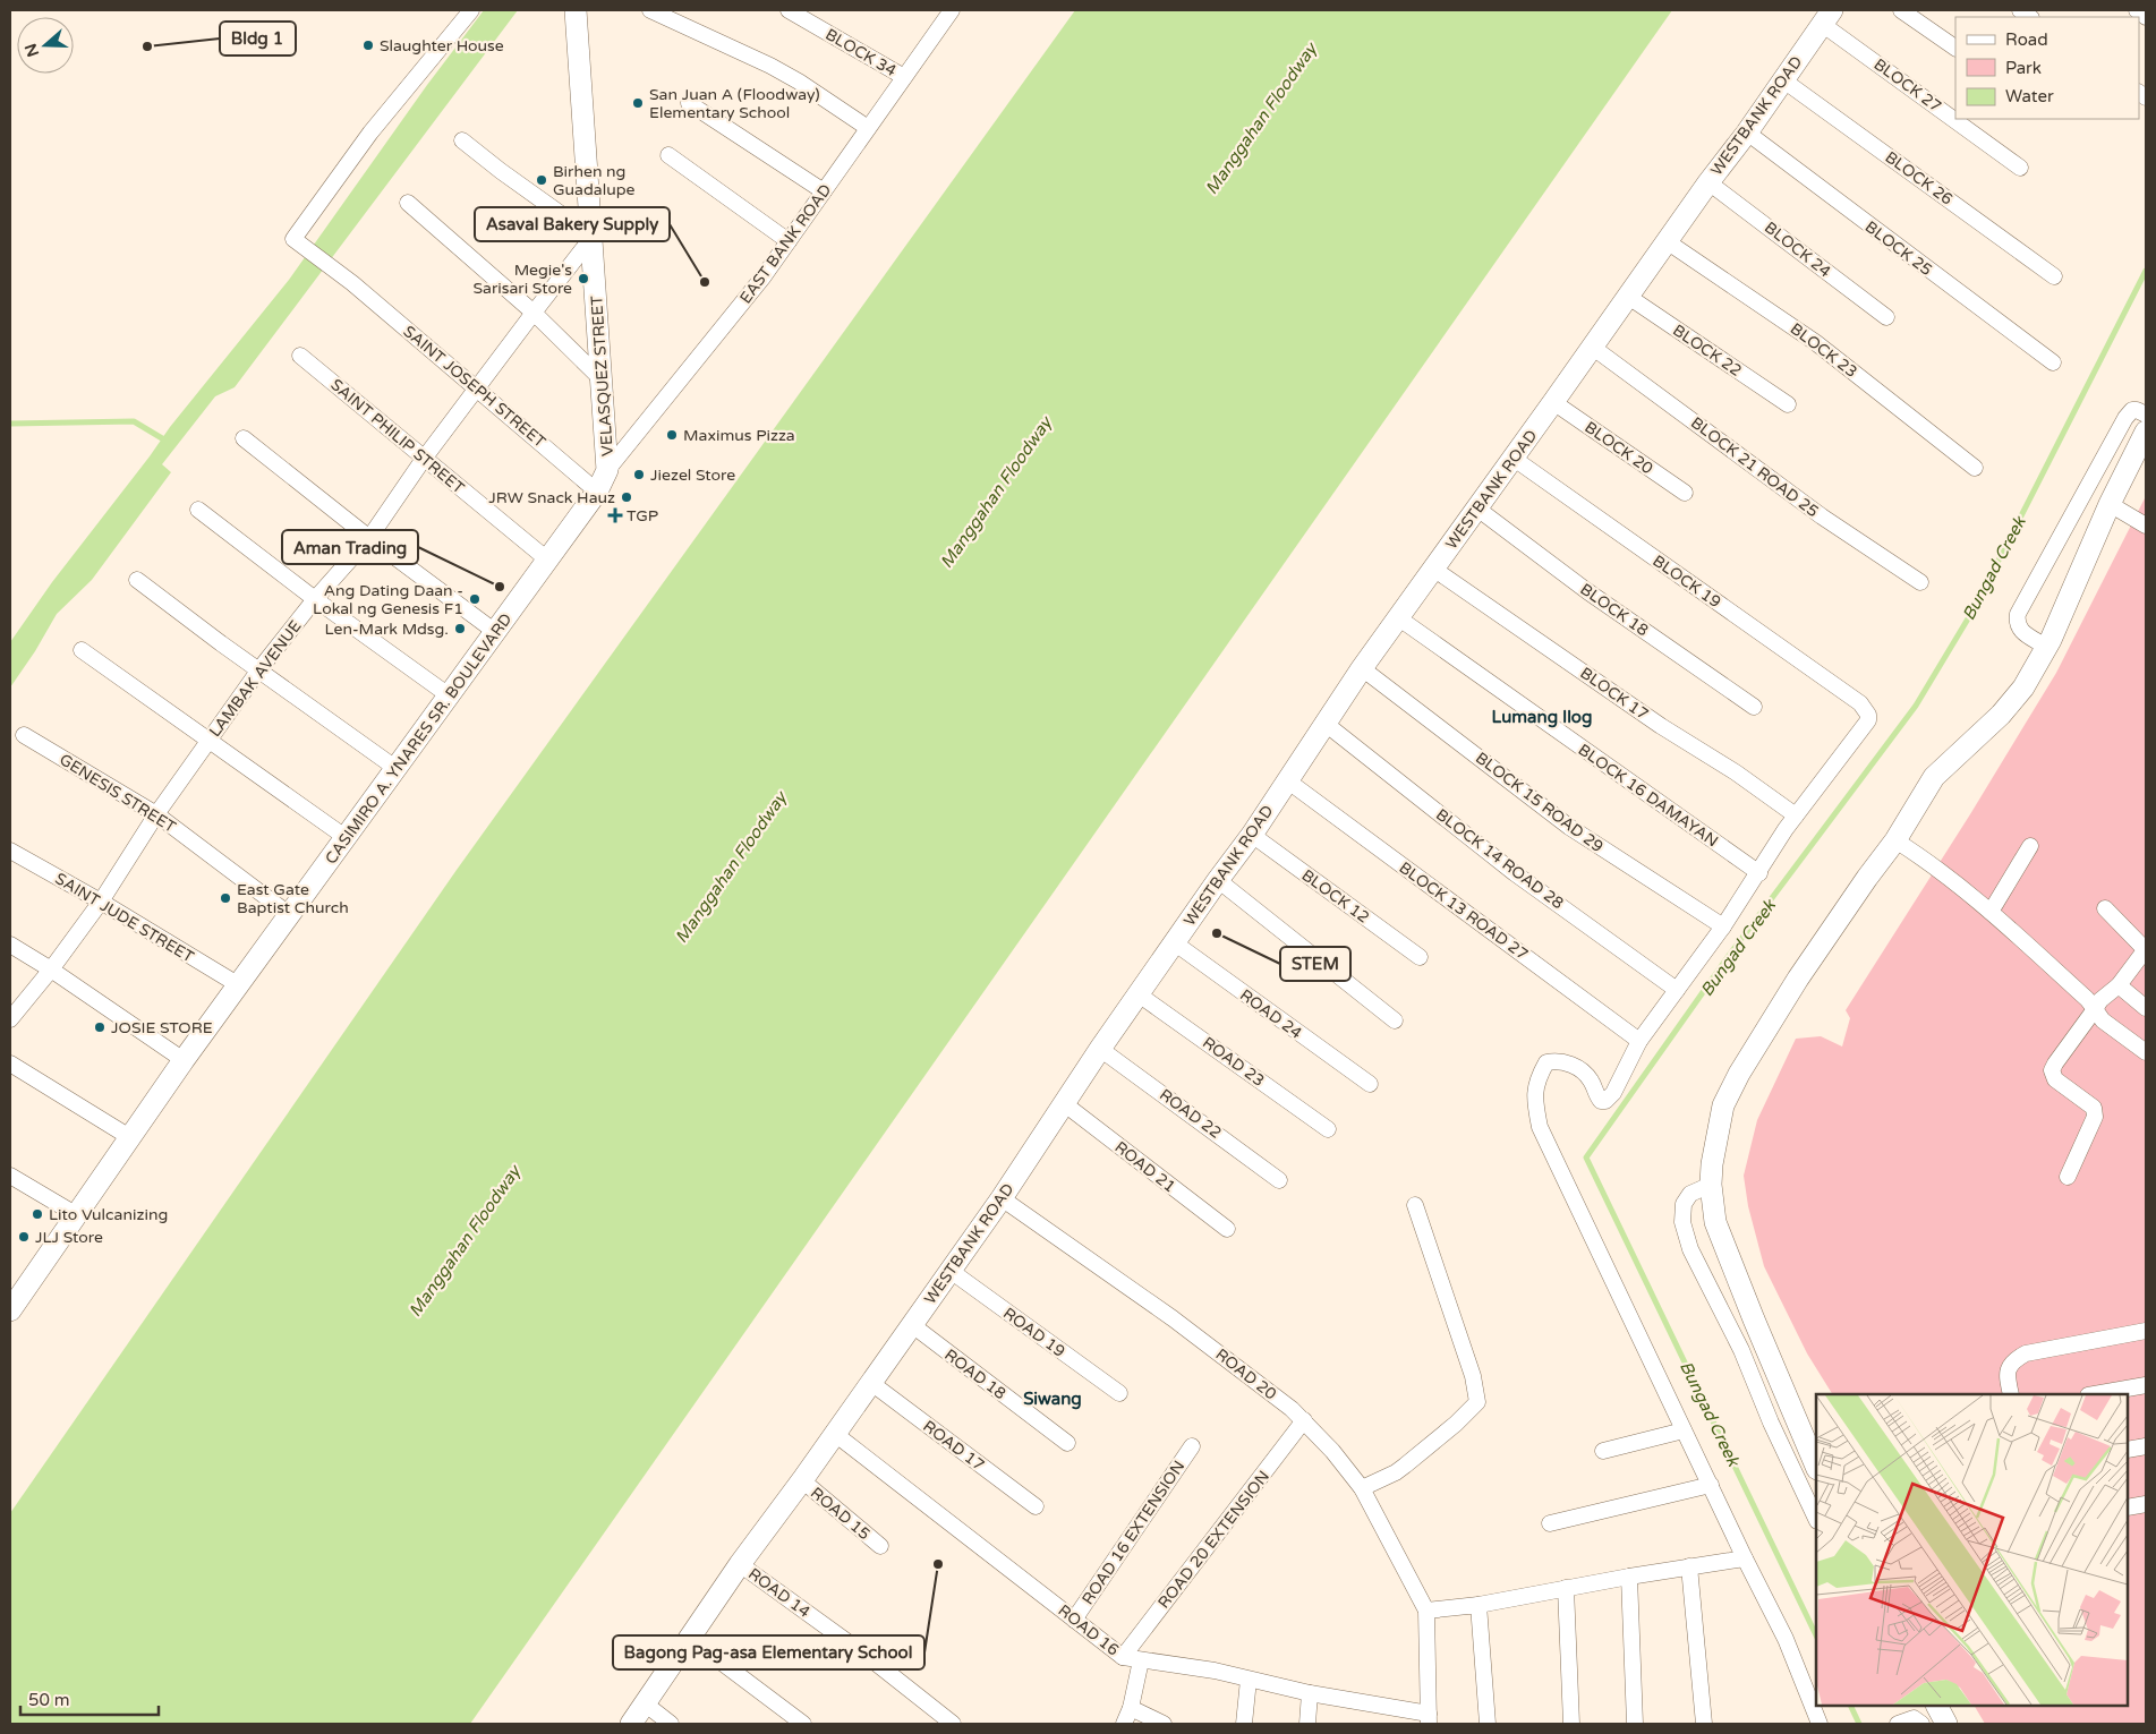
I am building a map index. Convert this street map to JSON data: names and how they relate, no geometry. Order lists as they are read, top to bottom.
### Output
{
  "streets": {
    "street": [
      "BLOCK 34",
      "BLOCK 27",
      "WESTBANK ROAD",
      "BLOCK 26",
      "EAST BANK ROAD",
      "BLOCK 25",
      "BLOCK 24",
      "BLOCK 22",
      "BLOCK 23",
      "VELASQUEZ STREET",
      "SAINT JOSEPH STREET",
      "SAINT PHILIP STREET",
      "BLOCK 20",
      "BLOCK 21 ROAD 25",
      "BLOCK 19",
      "BLOCK 18",
      "LAMBAK AVENUE",
      "BLOCK 17",
      "CASIMIRO A. YNARES SR. BOULEVARD",
      "GENESIS STREET",
      "BLOCK 16 DAMAYAN",
      "BLOCK 15 ROAD 29",
      "BLOCK 14 ROAD 28",
      "BLOCK 12",
      "BLOCK 13 ROAD 27",
      "SAINT JUDE STREET",
      "ROAD 24",
      "ROAD 23",
      "ROAD 22",
      "ROAD 21",
      "ROAD 19",
      "ROAD 18",
      "ROAD 20",
      "ROAD 17",
      "ROAD 15",
      "ROAD 16 EXTENSION",
      "ROAD 20 EXTENSION",
      "ROAD 14",
      "ROAD 16"
    ]
  },
  "crossings": [
    ["BLOCK 34", "EAST BANK ROAD"],
    ["BLOCK 27", "WESTBANK ROAD"],
    ["WESTBANK ROAD", "BLOCK 26"],
    ["WESTBANK ROAD", "BLOCK 25"],
    ["WESTBANK ROAD", "BLOCK 24"],
    ["WESTBANK ROAD", "BLOCK 22"],
    ["WESTBANK ROAD", "BLOCK 23"],
    ["WESTBANK ROAD", "BLOCK 20"],
    ["WESTBANK ROAD", "BLOCK 21 ROAD 25"],
    ["WESTBANK ROAD", "BLOCK 19"],
    ["WESTBANK ROAD", "BLOCK 18"],
    ["WESTBANK ROAD", "BLOCK 17"],
    ["WESTBANK ROAD", "BLOCK 16 DAMAYAN"],
    ["WESTBANK ROAD", "BLOCK 15 ROAD 29"],
    ["WESTBANK ROAD", "BLOCK 14 ROAD 28"],
    ["WESTBANK ROAD", "BLOCK 12"],
    ["WESTBANK ROAD", "BLOCK 13 ROAD 27"],
    ["WESTBANK ROAD", "ROAD 24"],
    ["WESTBANK ROAD", "ROAD 23"],
    ["WESTBANK ROAD", "ROAD 22"],
    ["WESTBANK ROAD", "ROAD 21"],
    ["WESTBANK ROAD", "ROAD 19"],
    ["WESTBANK ROAD", "ROAD 18"],
    ["WESTBANK ROAD", "ROAD 20"],
    ["WESTBANK ROAD", "ROAD 17"],
    ["WESTBANK ROAD", "ROAD 15"],
    ["WESTBANK ROAD", "ROAD 14"],
    ["WESTBANK ROAD", "ROAD 16"],
    ["EAST BANK ROAD", "VELASQUEZ STREET"],
    ["EAST BANK ROAD", "CASIMIRO A. YNARES SR. BOULEVARD"],
    ["VELASQUEZ STREET", "LAMBAK AVENUE"],
    ["VELASQUEZ STREET", "CASIMIRO A. YNARES SR. BOULEVARD"],
    ["SAINT JOSEPH STREET", "LAMBAK AVENUE"],
    ["SAINT JOSEPH STREET", "CASIMIRO A. YNARES SR. BOULEVARD"],
    ["SAINT PHILIP STREET", "LAMBAK AVENUE"],
    ["SAINT PHILIP STREET", "CASIMIRO A. YNARES SR. BOULEVARD"],
    ["BLOCK 19", "BLOCK 17"],
    ["LAMBAK AVENUE", "GENESIS STREET"],
    ["LAMBAK AVENUE", "SAINT JUDE STREET"],
    ["CASIMIRO A. YNARES SR. BOULEVARD", "GENESIS STREET"],
    ["CASIMIRO A. YNARES SR. BOULEVARD", "SAINT JUDE STREET"],
    ["ROAD 20", "ROAD 20 EXTENSION"],
    ["ROAD 16 EXTENSION", "ROAD 16"],
    ["ROAD 20 EXTENSION", "ROAD 16"]
  ],
  "districts": ["Lumang Ilog", "Siwang"],
  "water": ["Manggahan Floodway", "Bungad Creek"],
  "places": {
    "other": [
      "Slaughter House",
      "Bldg 1",
      "San Juan A (Floodway) Elementary School",
      "Birhen ng Guadalupe",
      "Megie's Sarisari Store",
      "Asaval Bakery Supply",
      "Maximus Pizza",
      "Jiezel Store",
      "JRW Snack Hauz",
      "Aman Trading",
      "Ang Dating Daan - Lokal ng Genesis F1",
      "Len-Mark Mdsg.",
      "East Gate Baptist Church",
      "STEM",
      "JOSIE STORE",
      "Lito Vulcanizing",
      "JLJ Store",
      "Bagong Pag-asa Elementary School"
    ],
    "health": ["TGP"]
  },
  "legend": ["Road", "Park", "Water"],
  "scale_bar": "50 m",
  "north": "left"
}
